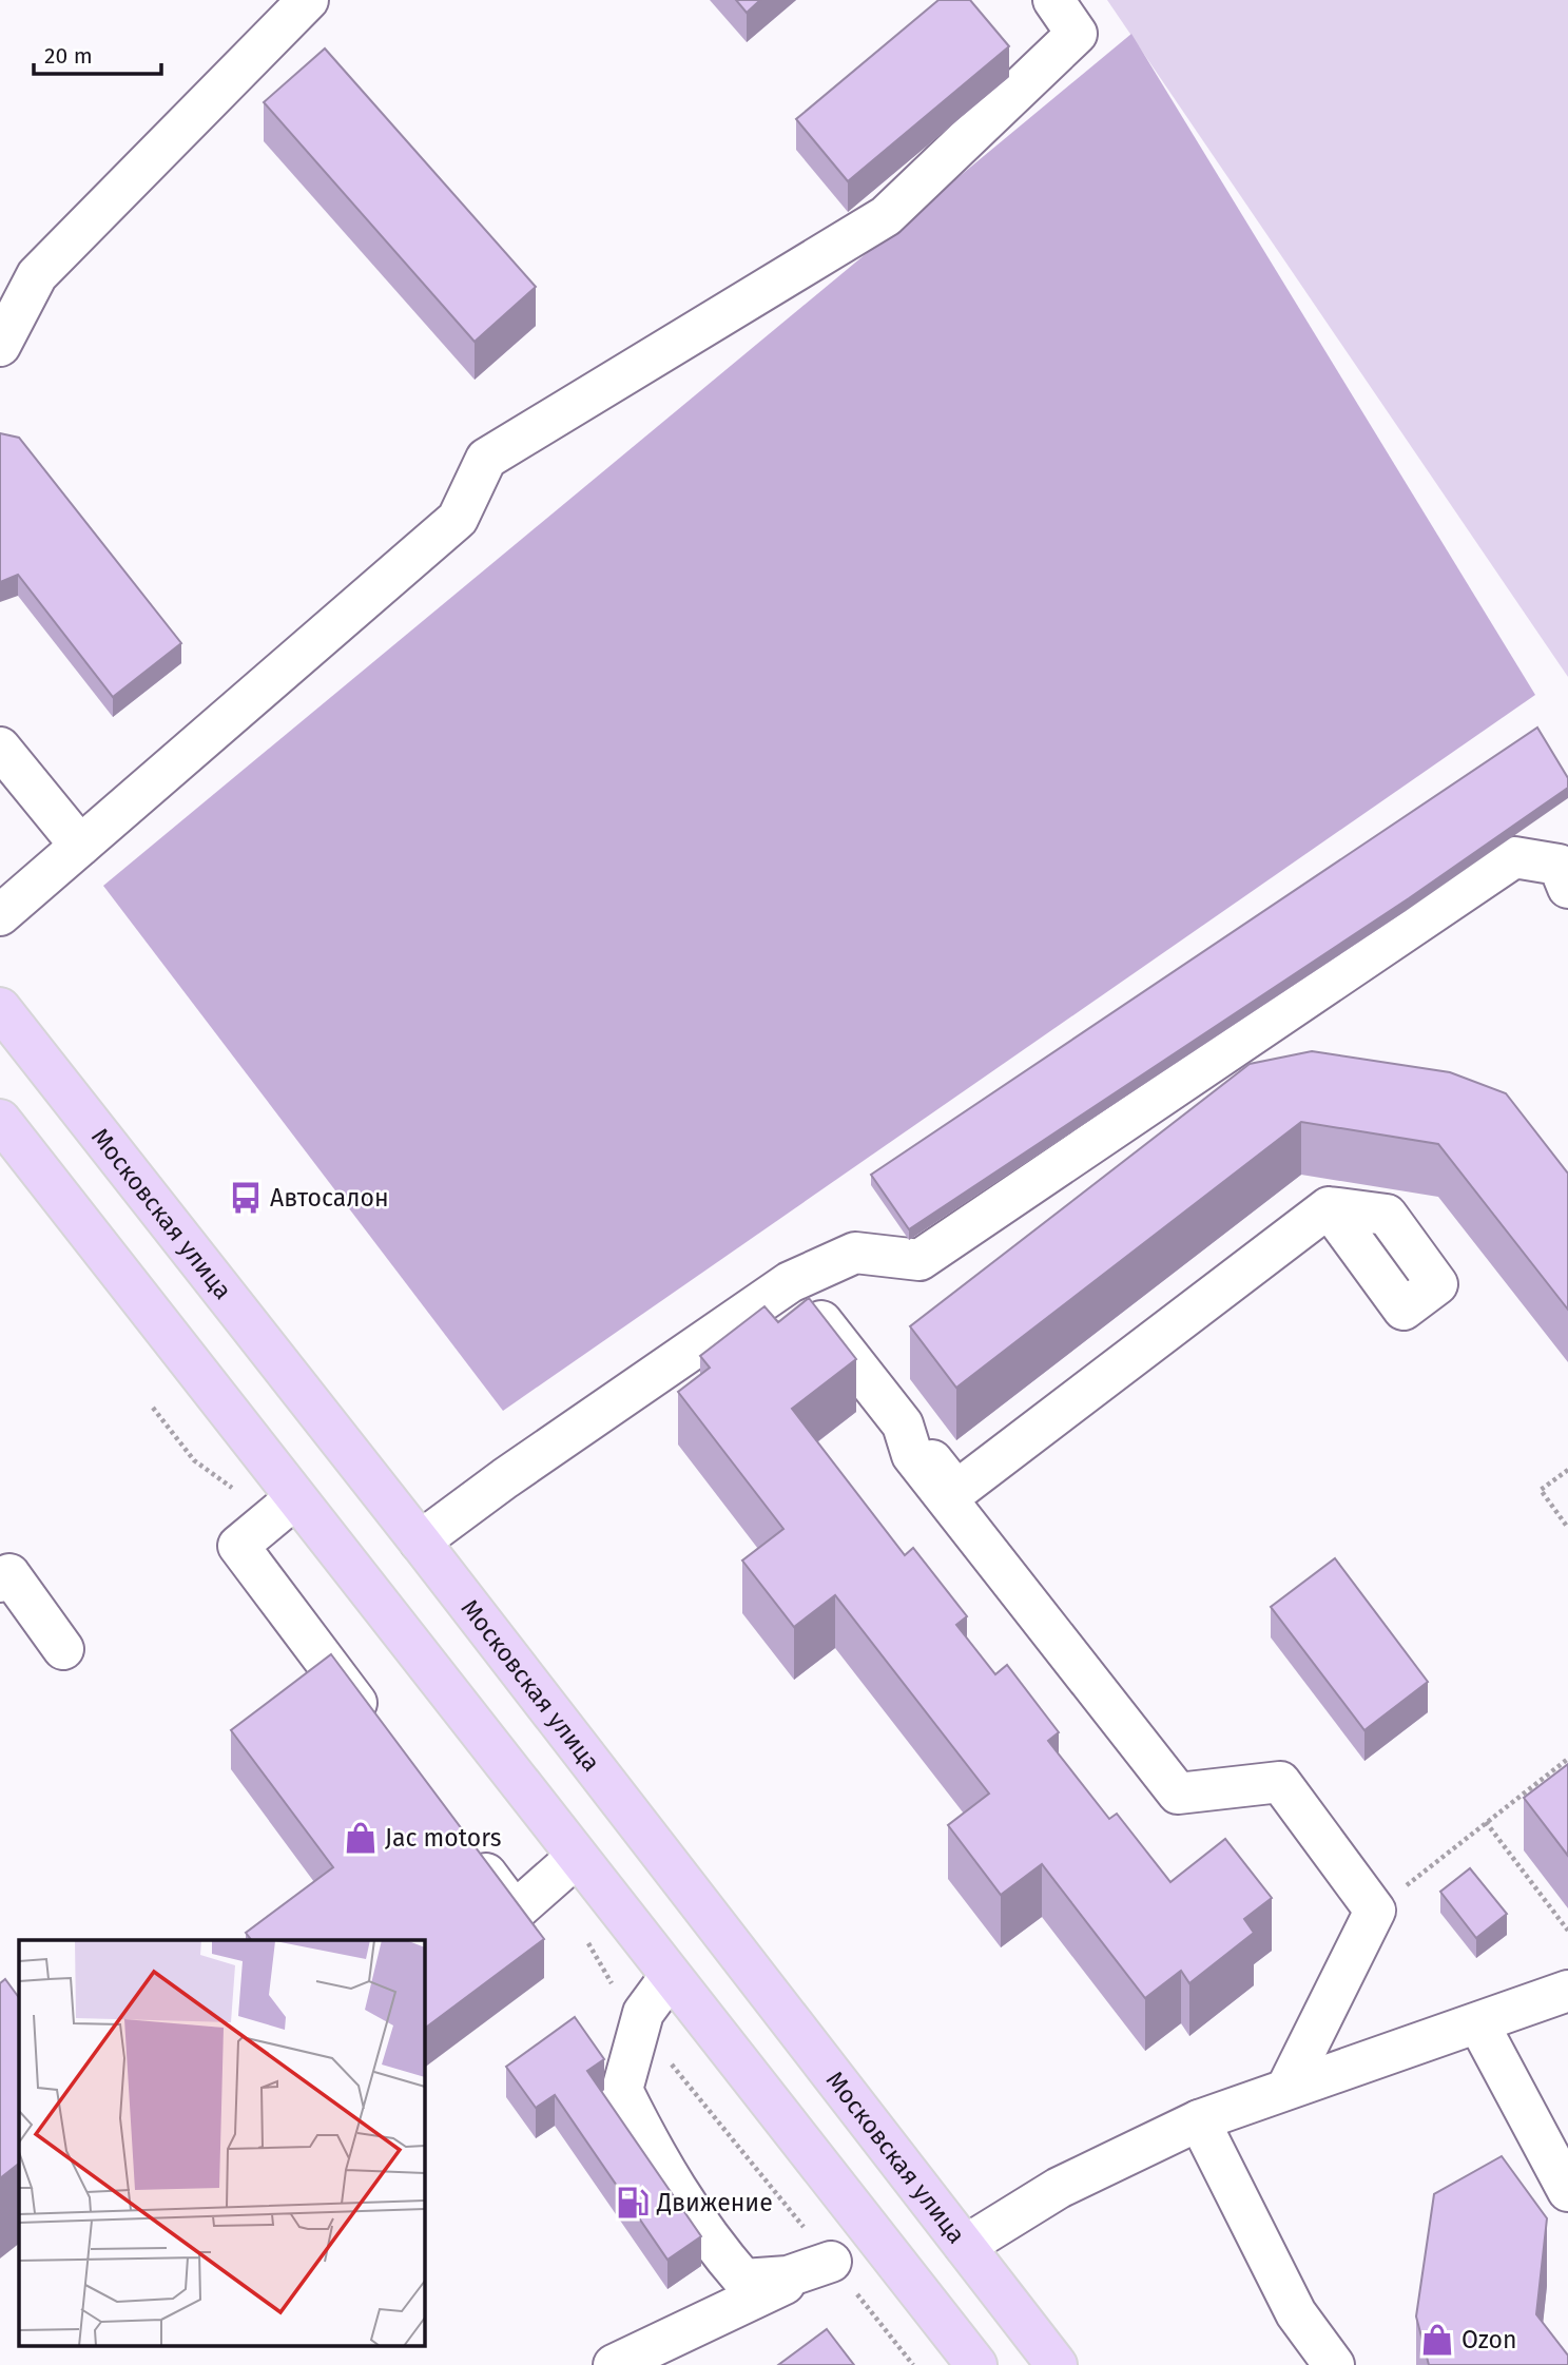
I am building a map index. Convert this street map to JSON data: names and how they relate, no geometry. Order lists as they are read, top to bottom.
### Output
{
  "streets": {
    "main road": ["Московская улица"]
  },
  "places": {
    "bus stop": ["Автосалон"],
    "shop": ["Jac motors", "Ozon"],
    "fuel station": ["Движение"]
  },
  "scale_bar": "20 m"
}
